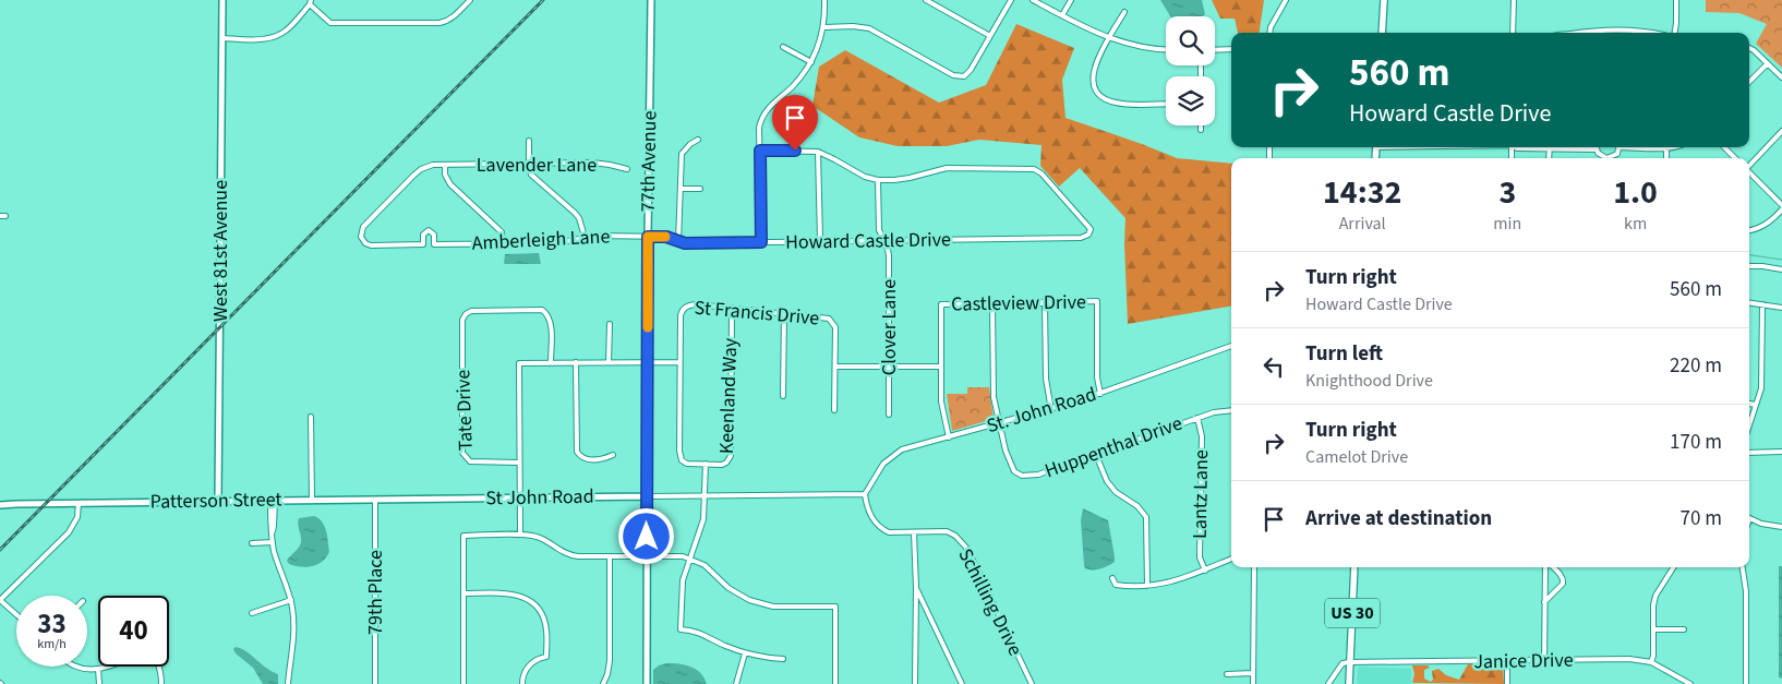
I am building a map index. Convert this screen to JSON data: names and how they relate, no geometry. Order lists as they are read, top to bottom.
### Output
{
  "streets": {
    "main road": ["US 30"],
    "street": [
      "77th Avenue",
      "Lavender Lane",
      "Amberleigh Lane",
      "Howard Castle Drive",
      "West 81st Avenue",
      "Castleview Drive",
      "St Francis Drive",
      "Clover Lane",
      "Keenland Way",
      "Tate Drive",
      "St. John Road",
      "Huppenthal Drive",
      "Lantz Lane",
      "St John Road",
      "Patterson Street",
      "79th Place",
      "Schilling Drive",
      "Janice Drive"
    ]
  },
  "crossings": [
    ["77th Avenue", "Amberleigh Lane"],
    ["77th Avenue", "Howard Castle Drive"],
    ["77th Avenue", "St John Road"],
    ["Lavender Lane", "Amberleigh Lane"],
    ["Amberleigh Lane", "Howard Castle Drive"],
    ["Howard Castle Drive", "Clover Lane"],
    ["West 81st Avenue", "Patterson Street"],
    ["Castleview Drive", "St. John Road"],
    ["St Francis Drive", "Keenland Way"],
    ["St. John Road", "Huppenthal Drive"],
    ["St. John Road", "Schilling Drive"],
    ["Huppenthal Drive", "Lantz Lane"],
    ["St John Road", "Patterson Street"],
    ["Patterson Street", "79th Place"],
    ["US 30", "Janice Drive"]
  ],
  "page": {
    "turn": ["560 m", "Howard Castle Drive"],
    "eta": [
      "14:32",
      "Arrival",
      "3",
      "min",
      "1.0",
      "km"
    ],
    "list": [
      {
        "name": "Turn right",
        "note": "Howard Castle Drive",
        "value": "560 m"
      },
      {
        "name": "Turn left",
        "note": "Knighthood Drive",
        "value": "220 m"
      },
      {
        "name": "Turn right",
        "note": "Camelot Drive",
        "value": "170 m"
      },
      {
        "name": "Arrive at destination",
        "value": "70 m"
      }
    ],
    "speed": "33 km/h",
    "limit": "40"
  }
}
